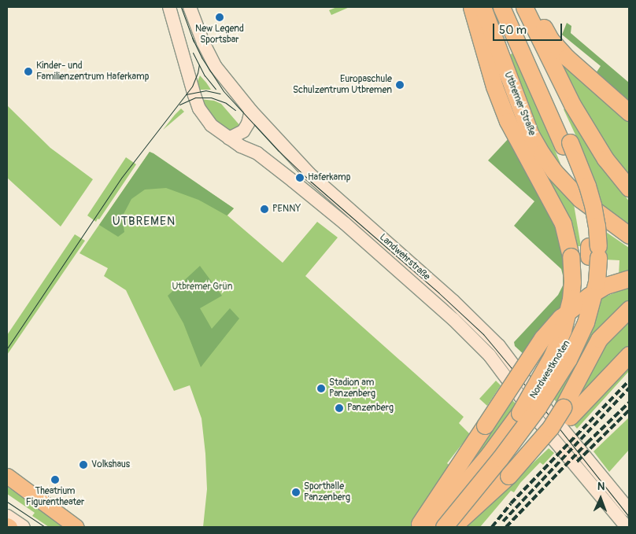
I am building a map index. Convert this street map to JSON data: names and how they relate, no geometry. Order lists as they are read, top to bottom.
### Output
{
  "streets": {
    "highway": ["Utbremer Straße", "Nordwestknoten"],
    "street": ["Landwehrstraße"]
  },
  "districts": ["UTBREMEN"],
  "parks": ["Utbremer Grün"],
  "places": [
    "New Legend Sportsbar",
    "Kinder- und Familienzentrum Haferkamp",
    "Europaschule Schulzentrum Utbremen",
    "Haferkamp",
    "PENNY",
    "Stadion am Panzenberg",
    "Panzenberg",
    "Volkshaus",
    "Theatrium Figurentheater",
    "Sporthalle Panzenberg"
  ],
  "scale_bar": "50 m",
  "north": "top"
}
